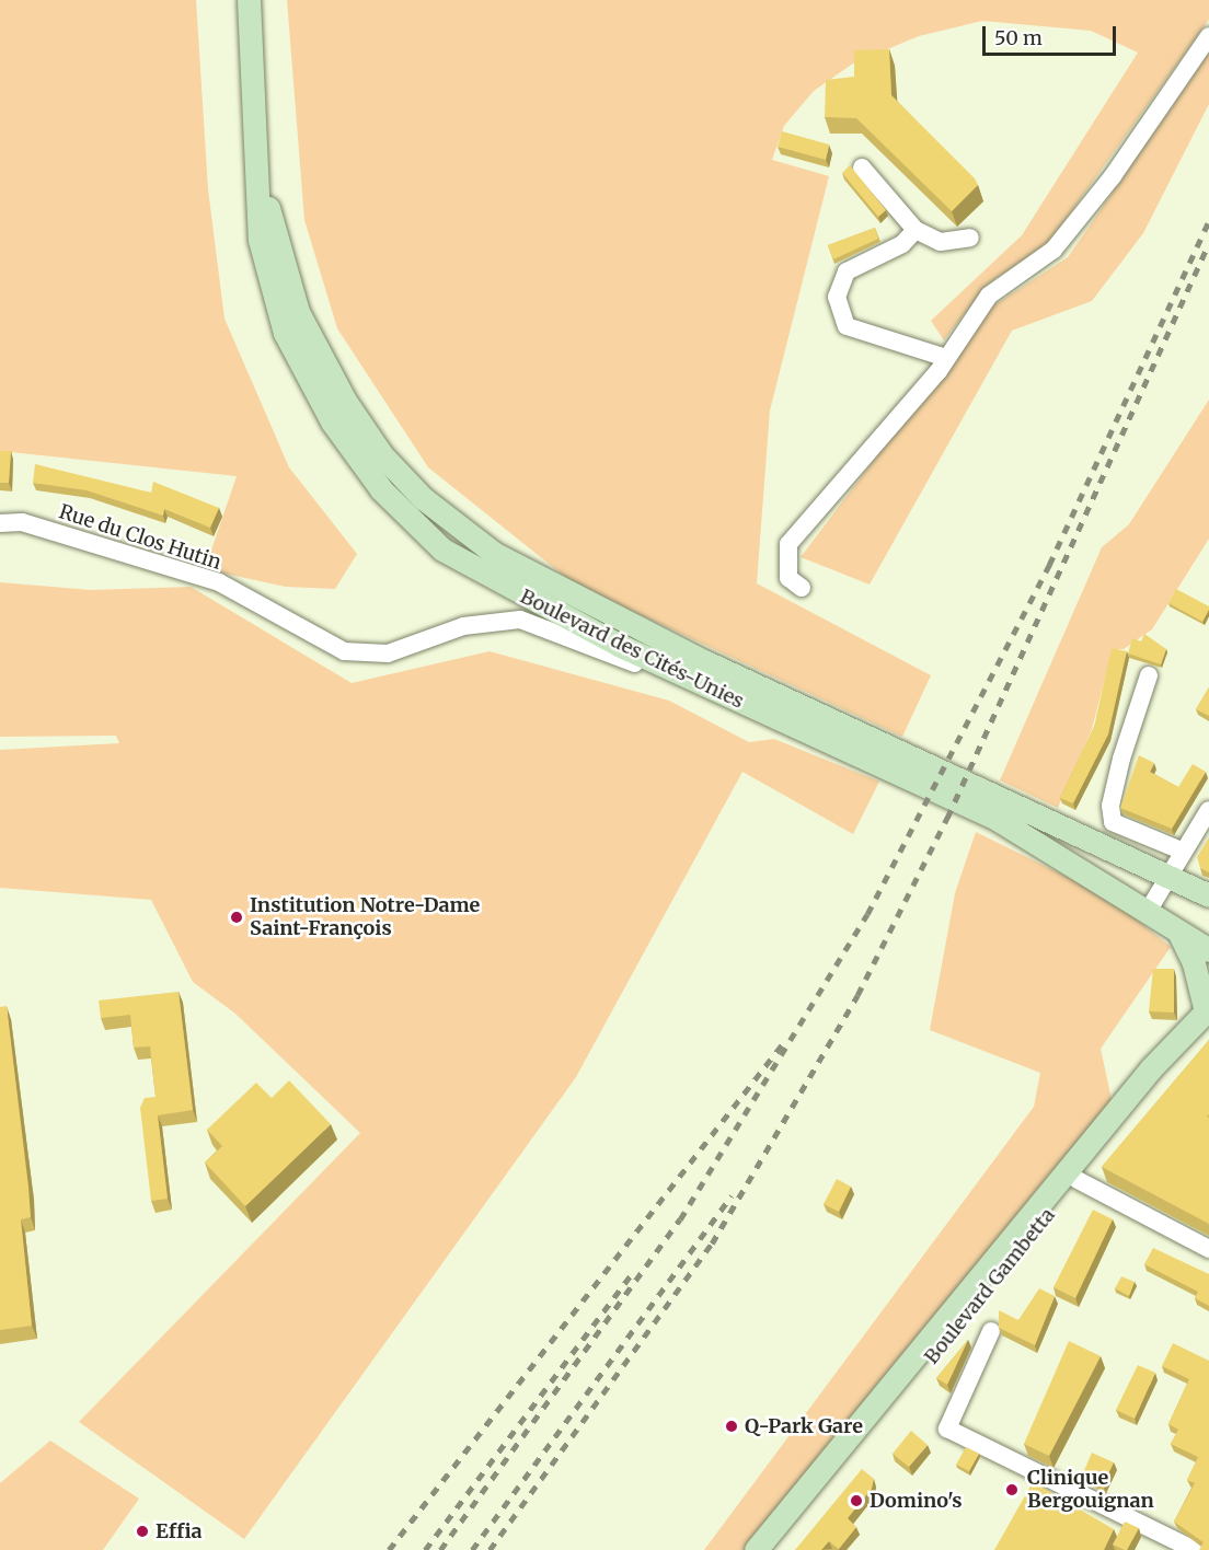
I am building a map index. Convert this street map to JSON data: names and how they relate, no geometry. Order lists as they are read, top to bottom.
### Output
{
  "streets": {
    "main road": ["Boulevard des Cités-Unies", "Boulevard Gambetta"],
    "street": ["Rue du Clos Hutin"]
  },
  "crossings": [
    ["Rue du Clos Hutin", "Boulevard des Cités-Unies"]
  ],
  "places": [
    "Institution Notre‐Dame Saint‐François",
    "Q-Park Gare",
    "Clinique Bergouignan",
    "Domino's",
    "Effia"
  ],
  "scale_bar": "50 m"
}
